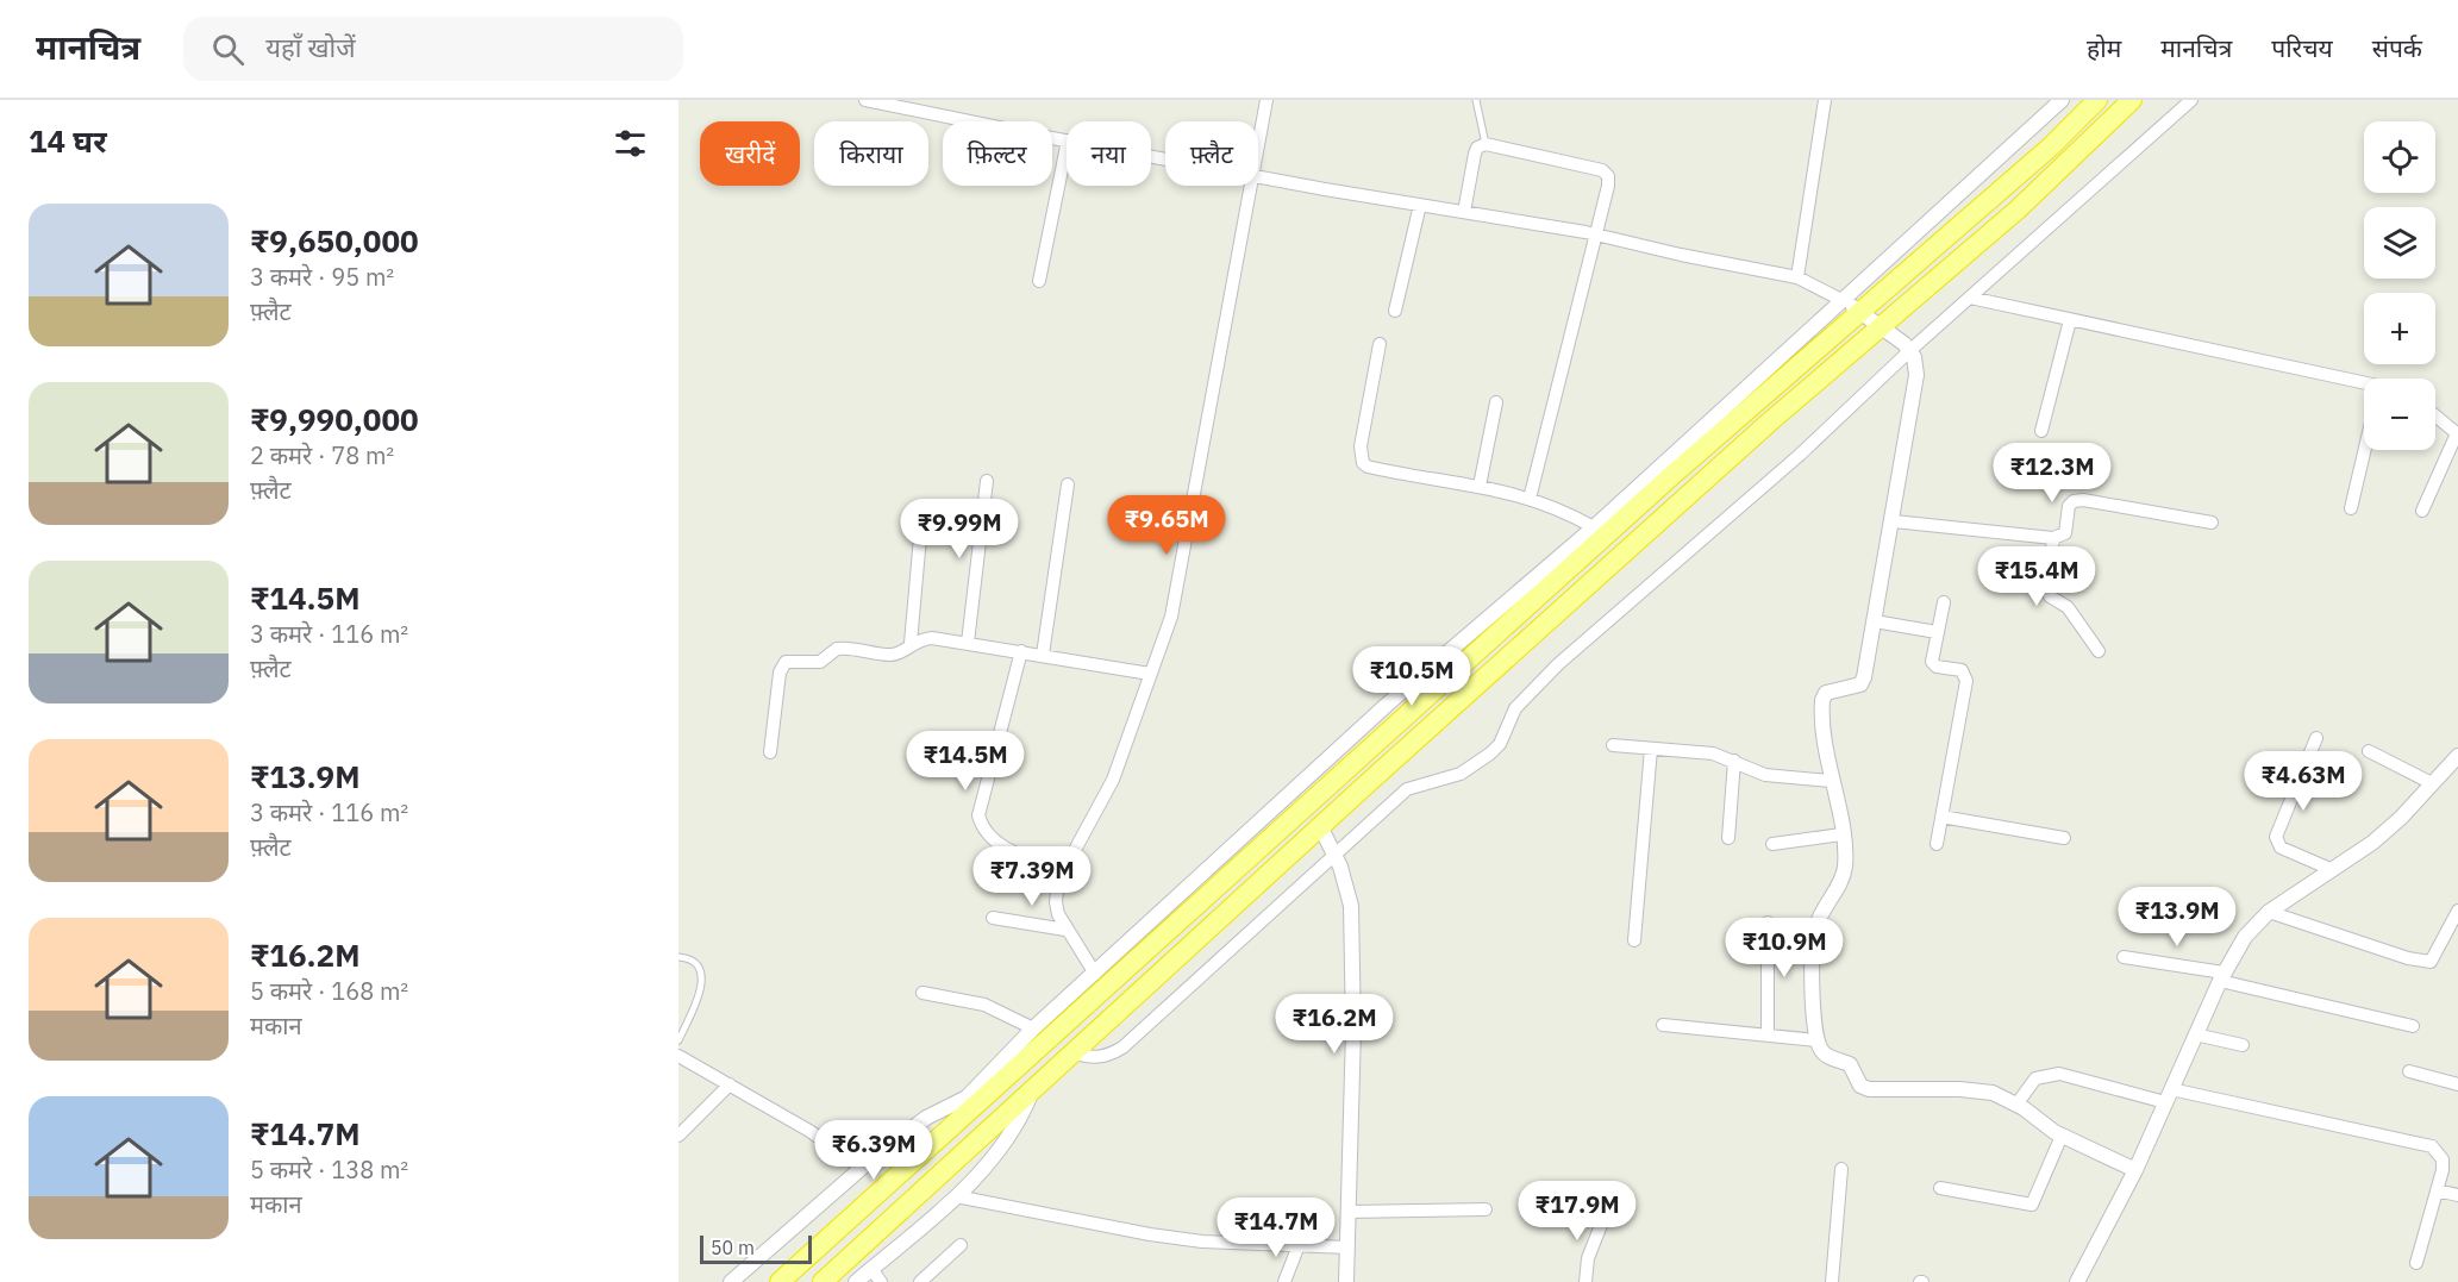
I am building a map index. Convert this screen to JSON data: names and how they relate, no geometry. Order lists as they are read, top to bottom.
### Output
{
  "scale_bar": "50 m",
  "page": {
    "header": "मानचित्र",
    "search": "यहाँ खोजें",
    "nav": [
      "होम",
      "मानचित्र",
      "परिचय",
      "संपर्क"
    ],
    "heading": "14 घर",
    "map_buttons": ["+", "−"],
    "chip": [
      "खरीदें",
      "किराया",
      "फ़िल्टर",
      "नया",
      "फ़्लैट"
    ],
    "list": [
      {
        "name": "₹9,650,000",
        "note": "3 कमरे · 95 m² · फ़्लैट"
      },
      {
        "name": "₹9,990,000",
        "note": "2 कमरे · 78 m² · फ़्लैट"
      },
      {
        "name": "₹14.5M",
        "note": "3 कमरे · 116 m² · फ़्लैट"
      },
      {
        "name": "₹13.9M",
        "note": "3 कमरे · 116 m² · फ़्लैट"
      },
      {
        "name": "₹16.2M",
        "note": "5 कमरे · 168 m² · मकान"
      },
      {
        "name": "₹14.7M",
        "note": "5 कमरे · 138 m² · मकान"
      }
    ],
    "price": [
      "₹12.3M",
      "₹9.65M",
      "₹9.99M",
      "₹15.4M",
      "₹10.5M",
      "₹14.5M",
      "₹4.63M",
      "₹7.39M",
      "₹13.9M",
      "₹10.9M",
      "₹16.2M",
      "₹6.39M",
      "₹17.9M",
      "₹14.7M"
    ],
    "scale": "50 m"
  }
}
